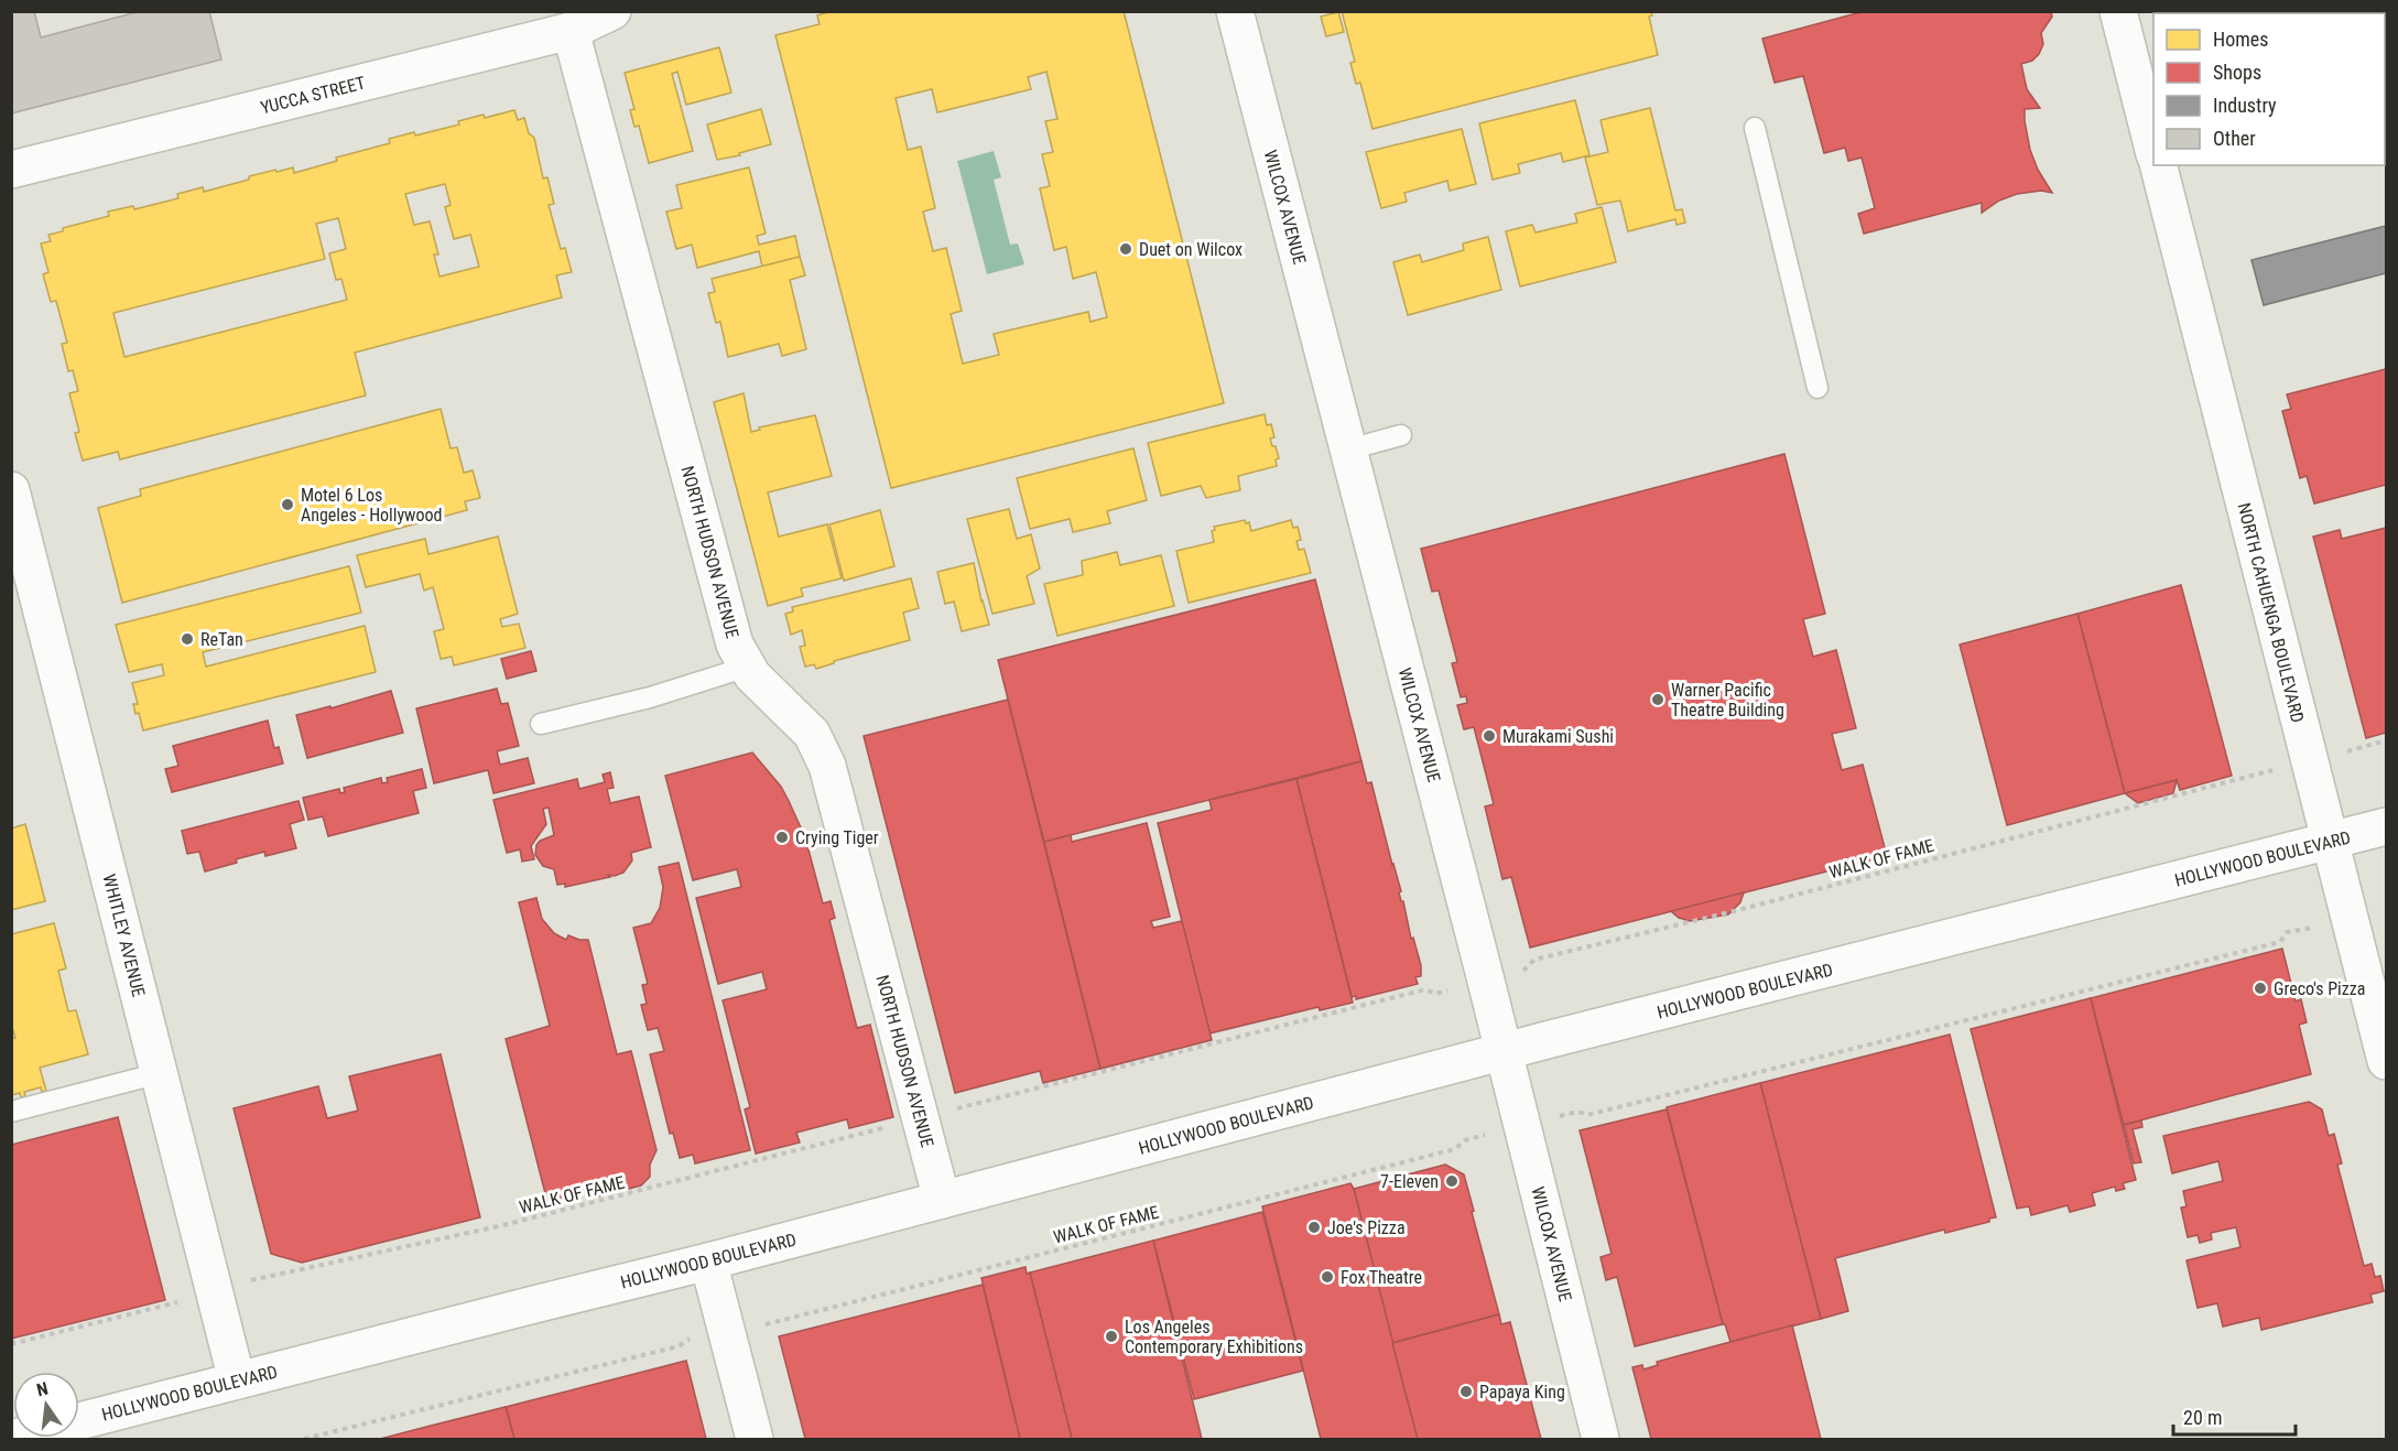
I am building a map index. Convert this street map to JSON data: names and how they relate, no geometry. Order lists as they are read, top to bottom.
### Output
{
  "streets": {
    "street": [
      "YUCCA STREET",
      "WILCOX AVENUE",
      "NORTH HUDSON AVENUE",
      "NORTH CAHUENGA BOULEVARD",
      "HOLLYWOOD BOULEVARD",
      "WHITLEY AVENUE"
    ],
    "path": ["WALK OF FAME"]
  },
  "crossings": [
    ["YUCCA STREET", "NORTH HUDSON AVENUE"],
    ["WILCOX AVENUE", "HOLLYWOOD BOULEVARD"],
    ["NORTH HUDSON AVENUE", "HOLLYWOOD BOULEVARD"],
    ["NORTH CAHUENGA BOULEVARD", "HOLLYWOOD BOULEVARD"],
    ["HOLLYWOOD BOULEVARD", "WHITLEY AVENUE"]
  ],
  "places": [
    "Duet on Wilcox",
    "Motel 6 Los Angeles - Hollywood",
    "ReTan",
    "Warner Pacific Theatre Building",
    "Murakami Sushi",
    "Crying Tiger",
    "Greco's Pizza",
    "7-Eleven",
    "Joe's Pizza",
    "Fox Theatre",
    "Los Angeles Contemporary Exhibitions",
    "Papaya King"
  ],
  "legend": [
    "Homes",
    "Shops",
    "Industry",
    "Other"
  ],
  "scale_bar": "20 m",
  "north": "top"
}
